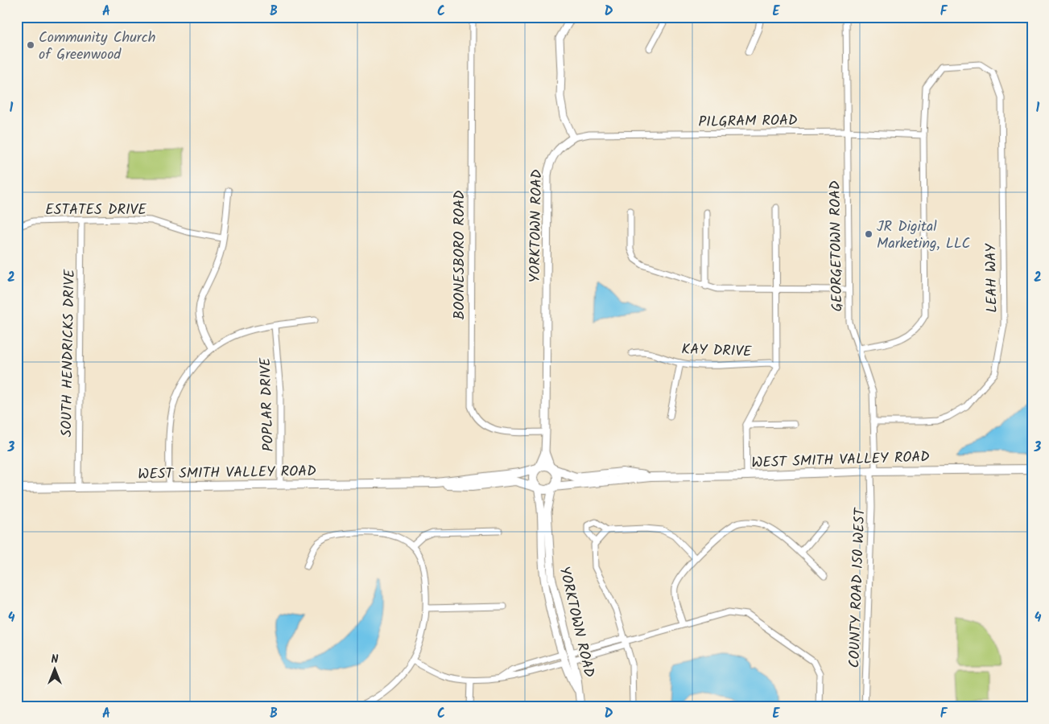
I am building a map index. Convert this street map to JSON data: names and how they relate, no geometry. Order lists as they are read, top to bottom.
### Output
{
  "streets": {
    "main road": ["WEST SMITH VALLEY ROAD"],
    "street": [
      "PILGRAM ROAD",
      "ESTATES DRIVE",
      "YORKTOWN ROAD",
      "GEORGETOWN ROAD",
      "BOONESBORO ROAD",
      "LEAH WAY",
      "KAY DRIVE",
      "SOUTH HENDRICKS DRIVE",
      "POPLAR DRIVE",
      "COUNTY ROAD 150 WEST"
    ]
  },
  "crossings": [
    ["PILGRAM ROAD", "YORKTOWN ROAD"],
    ["PILGRAM ROAD", "GEORGETOWN ROAD"],
    ["PILGRAM ROAD", "LEAH WAY"],
    ["ESTATES DRIVE", "SOUTH HENDRICKS DRIVE"],
    ["YORKTOWN ROAD", "BOONESBORO ROAD"],
    ["YORKTOWN ROAD", "WEST SMITH VALLEY ROAD"],
    ["GEORGETOWN ROAD", "LEAH WAY"],
    ["GEORGETOWN ROAD", "WEST SMITH VALLEY ROAD"],
    ["GEORGETOWN ROAD", "COUNTY ROAD 150 WEST"],
    ["SOUTH HENDRICKS DRIVE", "WEST SMITH VALLEY ROAD"],
    ["POPLAR DRIVE", "WEST SMITH VALLEY ROAD"],
    ["WEST SMITH VALLEY ROAD", "COUNTY ROAD 150 WEST"]
  ],
  "places": ["Community Church of Greenwood", "JR Digital Marketing, LLC"],
  "north": "top",
  "grid": {
    "columns": [
      "A",
      "B",
      "C",
      "D",
      "E",
      "F"
    ],
    "rows": [
      "1",
      "2",
      "3",
      "4"
    ]
  }
}
